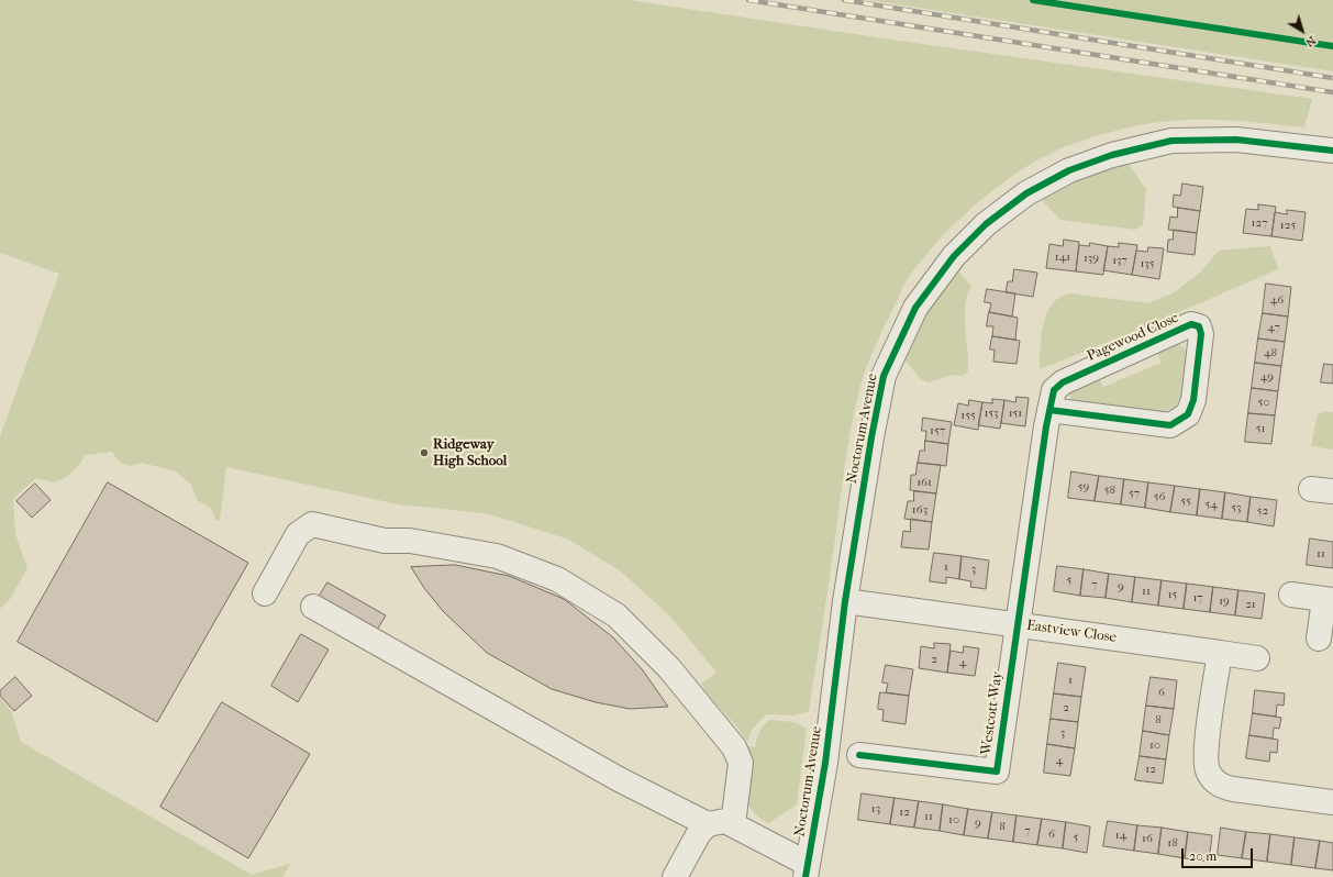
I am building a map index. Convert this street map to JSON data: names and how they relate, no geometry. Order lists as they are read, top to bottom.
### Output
{
  "streets": {
    "street": [
      "Pagewood Close",
      "Noctorum Avenue",
      "Eastview Close",
      "Westcott Way"
    ]
  },
  "crossings": [
    ["Pagewood Close", "Eastview Close"],
    ["Pagewood Close", "Westcott Way"],
    ["Noctorum Avenue", "Eastview Close"],
    ["Eastview Close", "Westcott Way"]
  ],
  "places": ["Ridgeway High School"],
  "house_numbers": [
    "127",
    "125",
    "141",
    "139",
    "137",
    "135",
    "46",
    "47",
    "48",
    "49",
    "50",
    "153",
    "151",
    "155",
    "51",
    "157",
    "161",
    "59",
    "58",
    "57",
    "56",
    "55",
    "54",
    "53",
    "163",
    "52",
    "11",
    "1",
    "3",
    "5",
    "7",
    "9",
    "11",
    "15",
    "17",
    "19",
    "21",
    "2",
    "4",
    "1",
    "6",
    "2",
    "8",
    "3",
    "10",
    "4",
    "12",
    "13",
    "12",
    "11",
    "10",
    "9",
    "8",
    "7",
    "6",
    "14",
    "5",
    "16",
    "18"
  ],
  "scale_bar": "20 m",
  "north": "bottom right"
}
